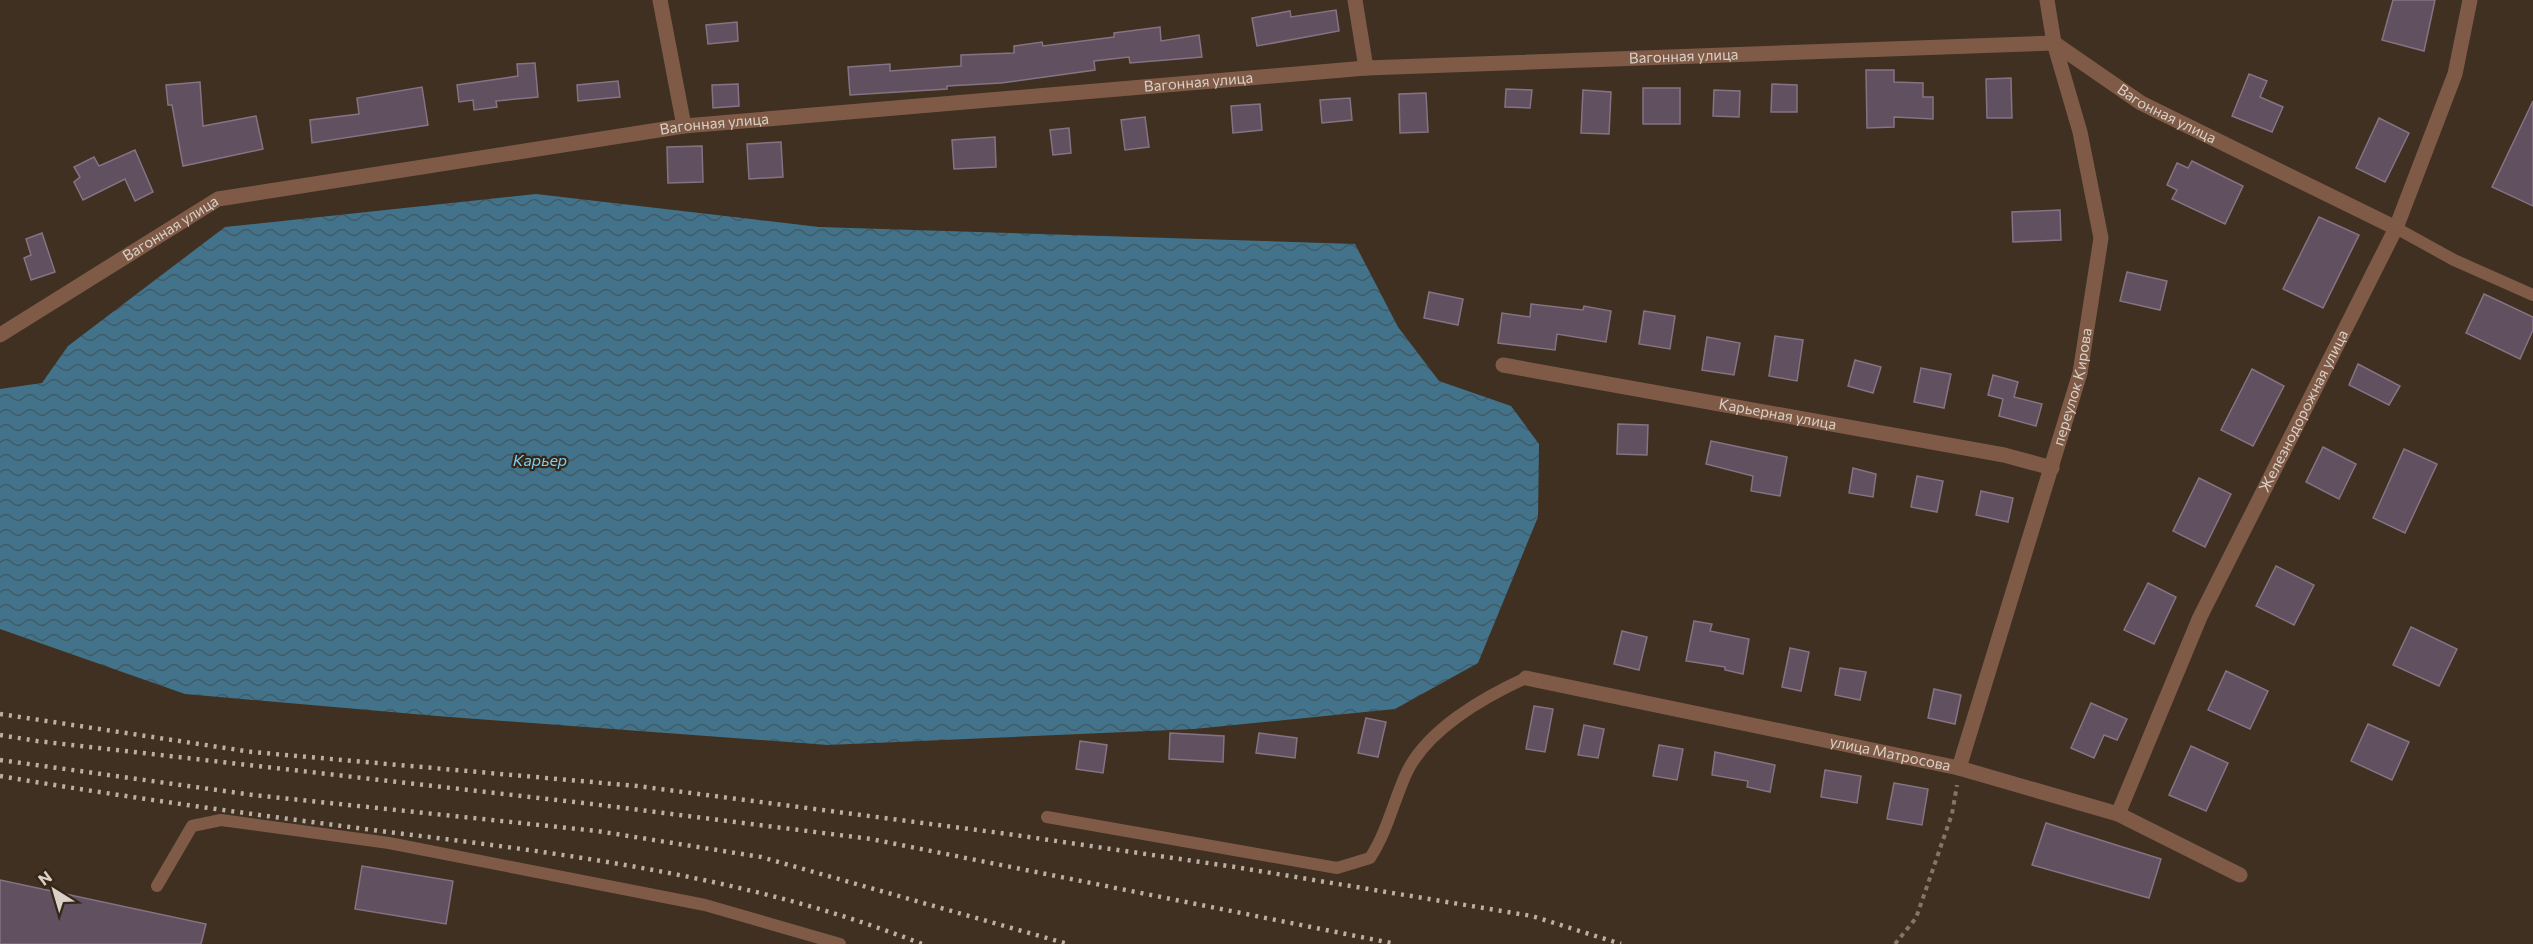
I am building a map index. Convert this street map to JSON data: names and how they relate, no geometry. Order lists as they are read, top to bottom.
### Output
{
  "streets": {
    "street": [
      "Вагонная улица",
      "переулок Кирова",
      "Железнодорожная улица",
      "Карьерная улица",
      "улица Матросова"
    ]
  },
  "crossings": [
    ["Вагонная улица", "переулок Кирова"],
    ["Вагонная улица", "Железнодорожная улица"],
    ["переулок Кирова", "Карьерная улица"],
    ["переулок Кирова", "улица Матросова"],
    ["Железнодорожная улица", "улица Матросова"]
  ],
  "water": ["Карьер"],
  "north": "top left"
}
